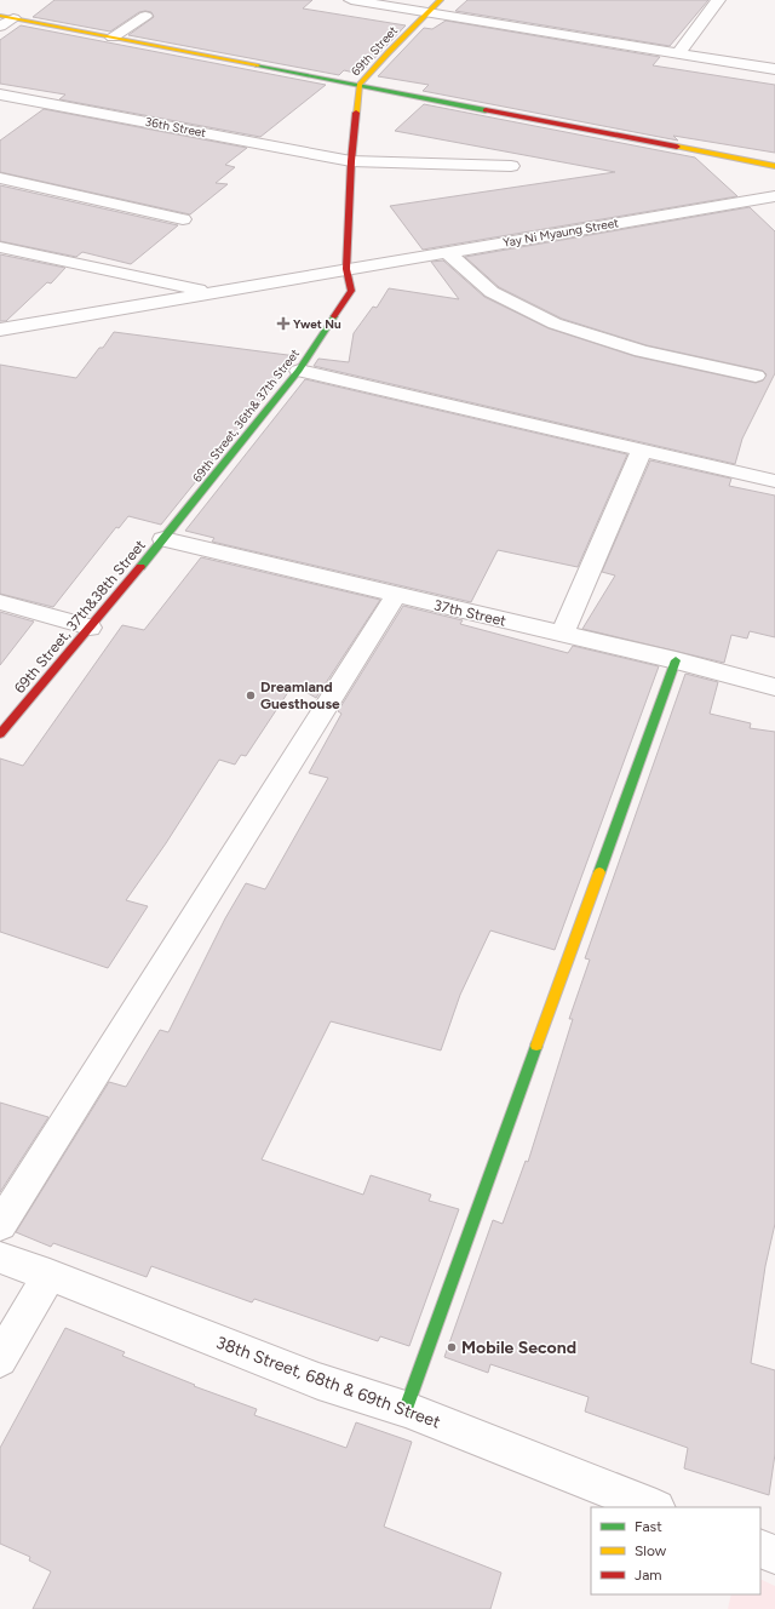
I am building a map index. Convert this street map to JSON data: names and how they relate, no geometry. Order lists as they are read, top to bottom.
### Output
{
  "streets": {
    "street": [
      "69th Street",
      "36th Street",
      "Yay Ni Myaung Street",
      "69th Street, 36th& 37th Street",
      "37th Street",
      "69th Street, 37th&38th Street",
      "38th Street, 68th & 69th Street"
    ]
  },
  "crossings": [
    ["69th Street", "36th Street"],
    ["69th Street", "69th Street, 36th& 37th Street"],
    ["36th Street", "69th Street, 36th& 37th Street"],
    ["Yay Ni Myaung Street", "69th Street, 36th& 37th Street"],
    ["69th Street, 36th& 37th Street", "37th Street"],
    ["69th Street, 36th& 37th Street", "69th Street, 37th&38th Street"],
    ["37th Street", "69th Street, 37th&38th Street"]
  ],
  "places": {
    "health": ["Ywet Nu"],
    "other": ["Dreamland Guesthouse", "Mobile Second"]
  },
  "legend": ["Fast", "Slow", "Jam"]
}
